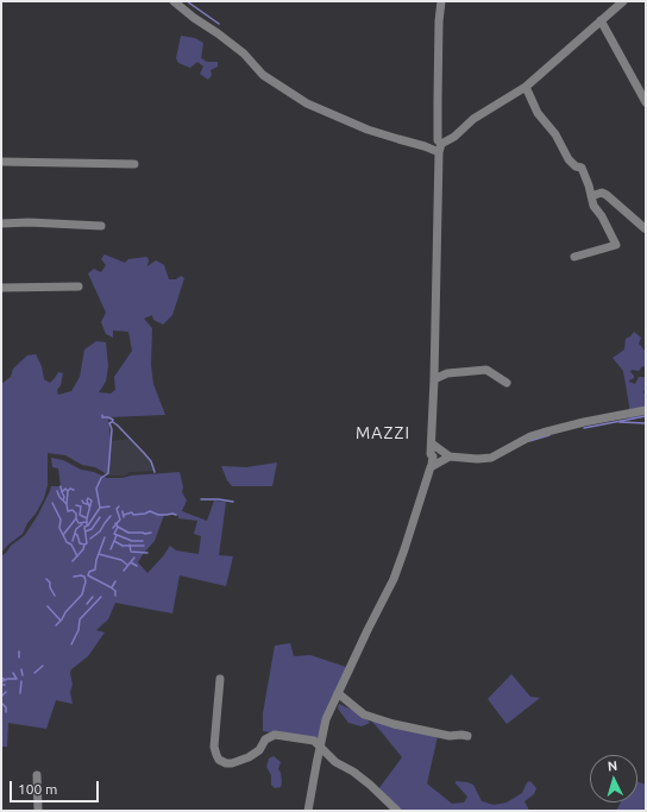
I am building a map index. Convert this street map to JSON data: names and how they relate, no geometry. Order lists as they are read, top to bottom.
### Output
{
  "districts": ["MAZZI"],
  "scale_bar": "100 m",
  "north": "top"
}
